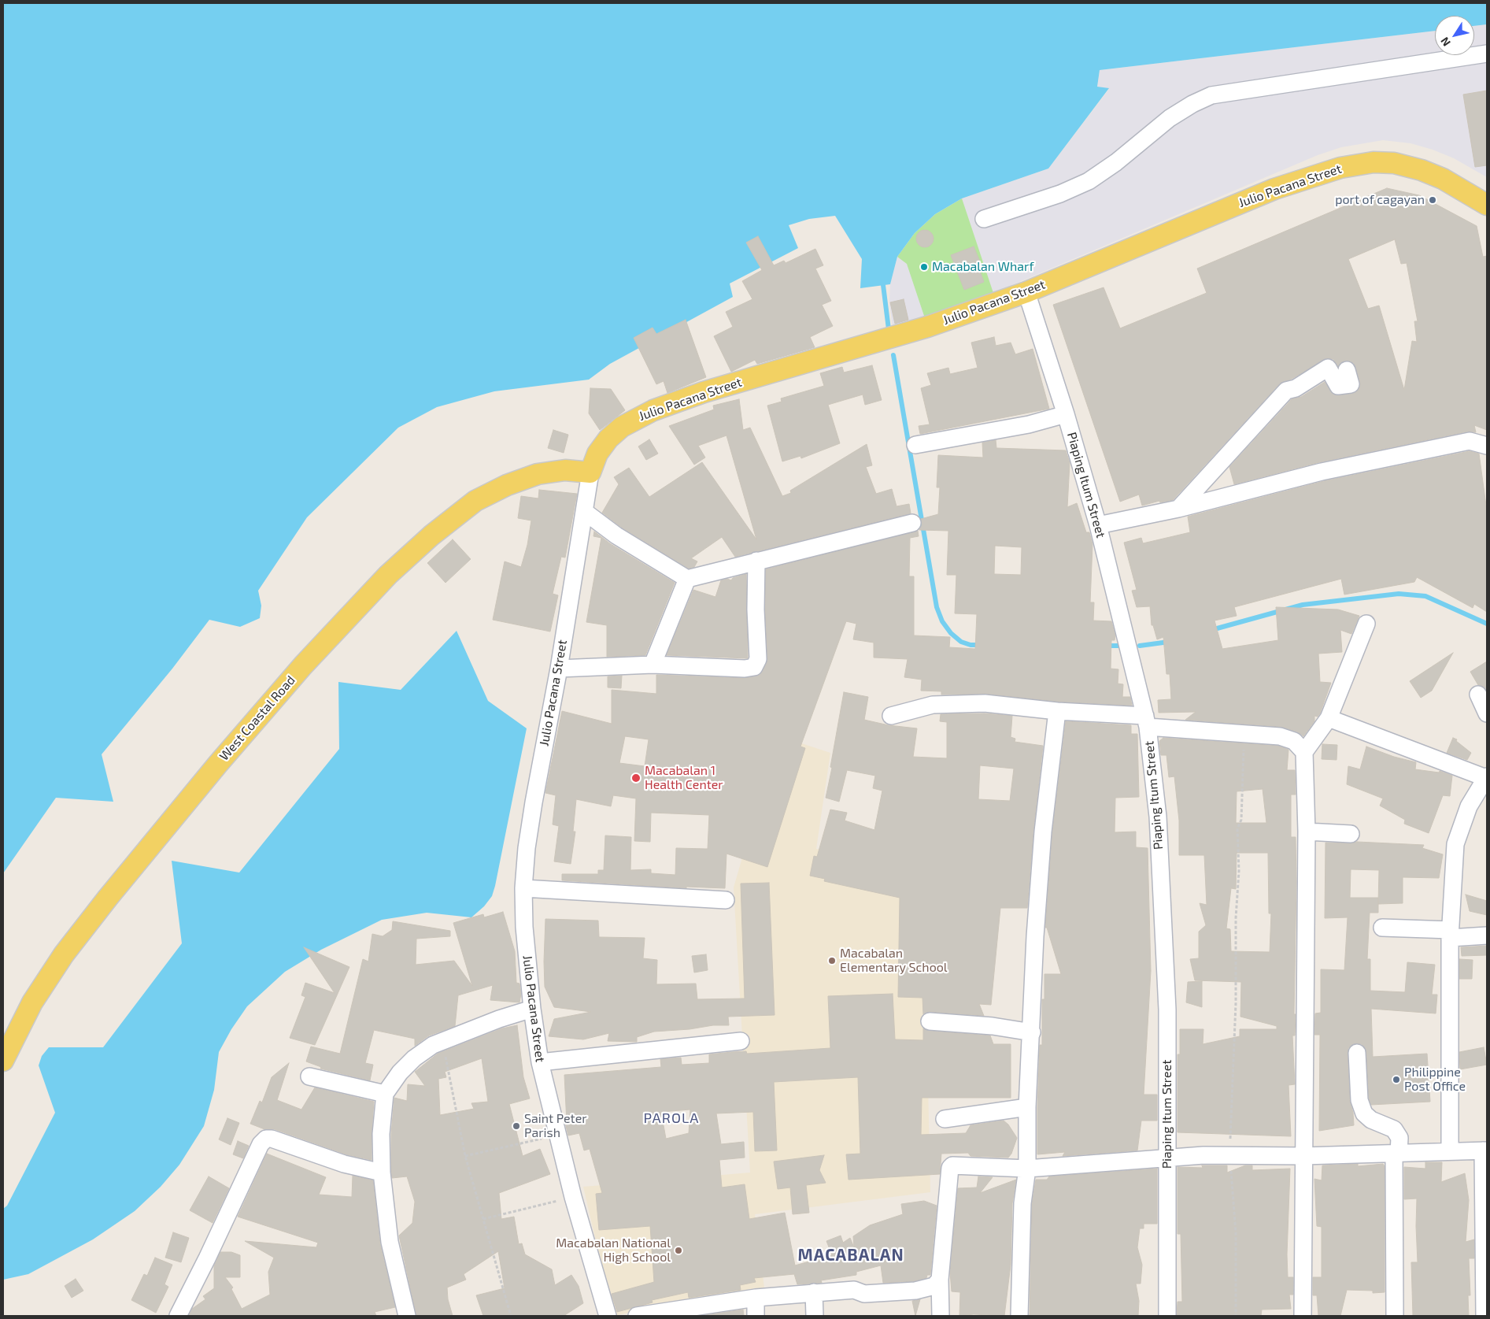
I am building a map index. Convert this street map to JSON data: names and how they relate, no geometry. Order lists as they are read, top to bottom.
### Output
{
  "streets": {
    "main road": ["Julio Pacana Street", "West Coastal Road"],
    "street": ["Piaping Itum Street"]
  },
  "crossings": [
    ["Julio Pacana Street", "Piaping Itum Street"],
    ["Julio Pacana Street", "West Coastal Road"]
  ],
  "districts": ["PAROLA", "MACABALAN"],
  "places": [
    "port of cagayan",
    "Macabalan Wharf",
    "Macabalan 1 Health Center",
    "Macabalan Elementary School",
    "Philippine Post Office",
    "Saint Peter Parish",
    "Macabalan National High School"
  ],
  "north": "bottom left"
}
